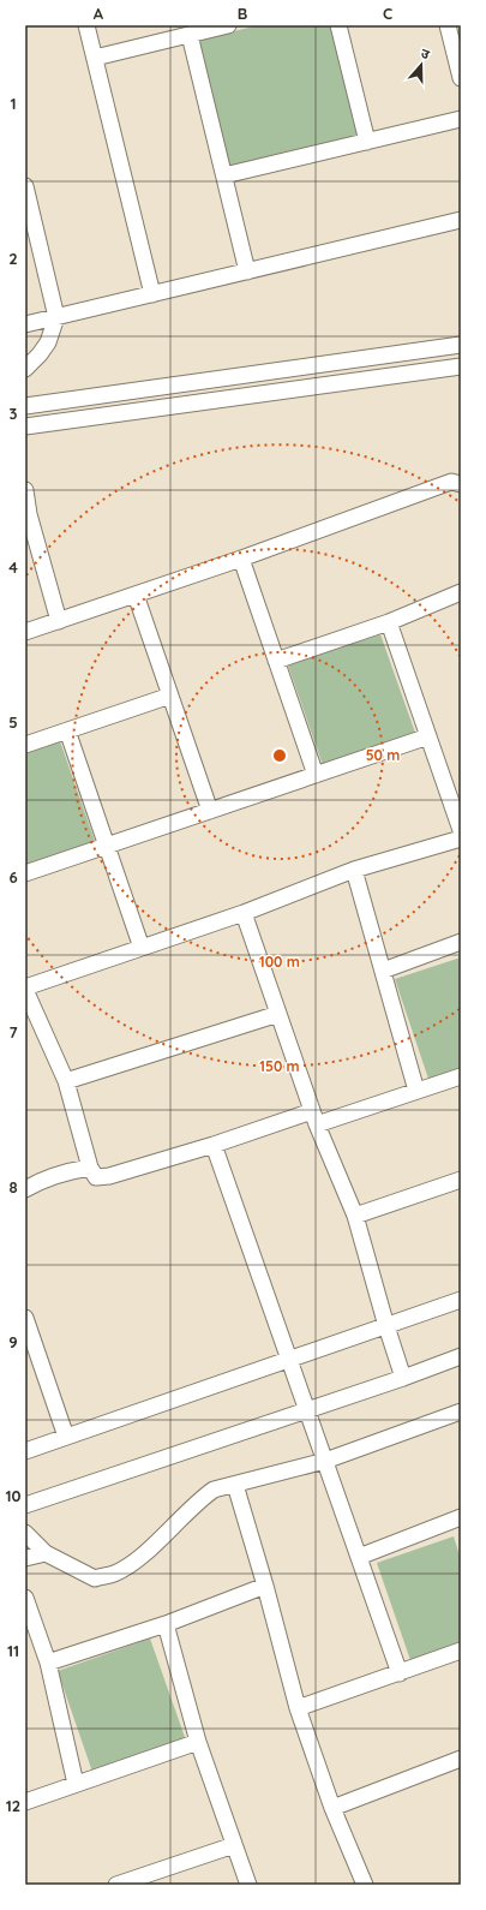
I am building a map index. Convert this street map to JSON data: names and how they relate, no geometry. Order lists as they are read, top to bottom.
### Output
{
  "north": "top",
  "grid": {
    "columns": ["A", "B", "C"],
    "rows": [
      "1",
      "2",
      "3",
      "4",
      "5",
      "6",
      "7",
      "8",
      "9",
      "10",
      "11",
      "12"
    ]
  },
  "rings": ["50 m", "100 m", "150 m"]
}
